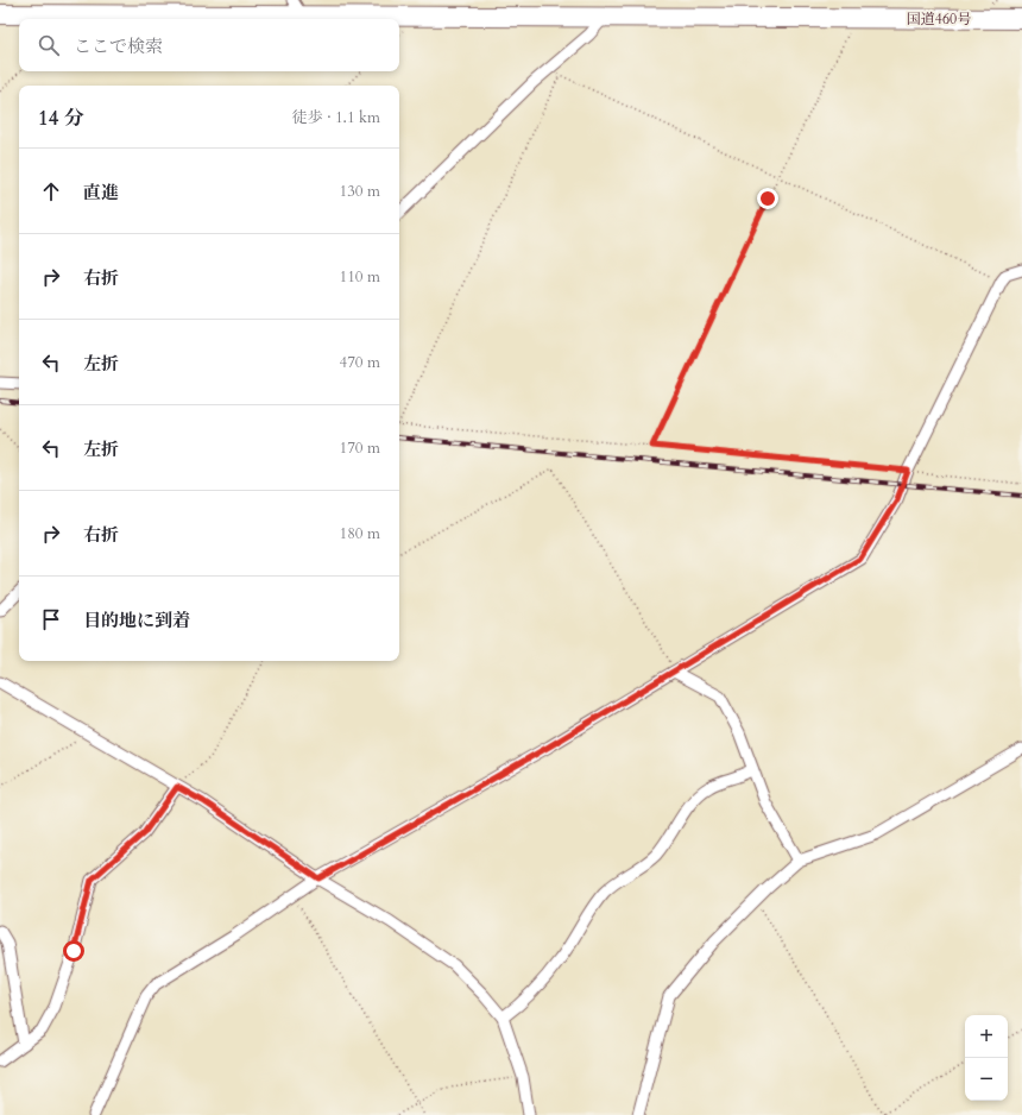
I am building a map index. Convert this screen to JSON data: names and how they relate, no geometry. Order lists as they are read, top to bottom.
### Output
{
  "streets": {
    "highway": ["国道460号"]
  },
  "page": {
    "search": "ここで検索",
    "heading": ["14 分", "徒歩 · 1.1 km"],
    "list": [
      ["直進", "130 m"],
      ["右折", "110 m"],
      ["左折", "470 m"],
      ["左折", "170 m"],
      ["右折", "180 m"],
      "目的地に到着"
    ],
    "map_buttons": ["+", "−"]
  }
}
